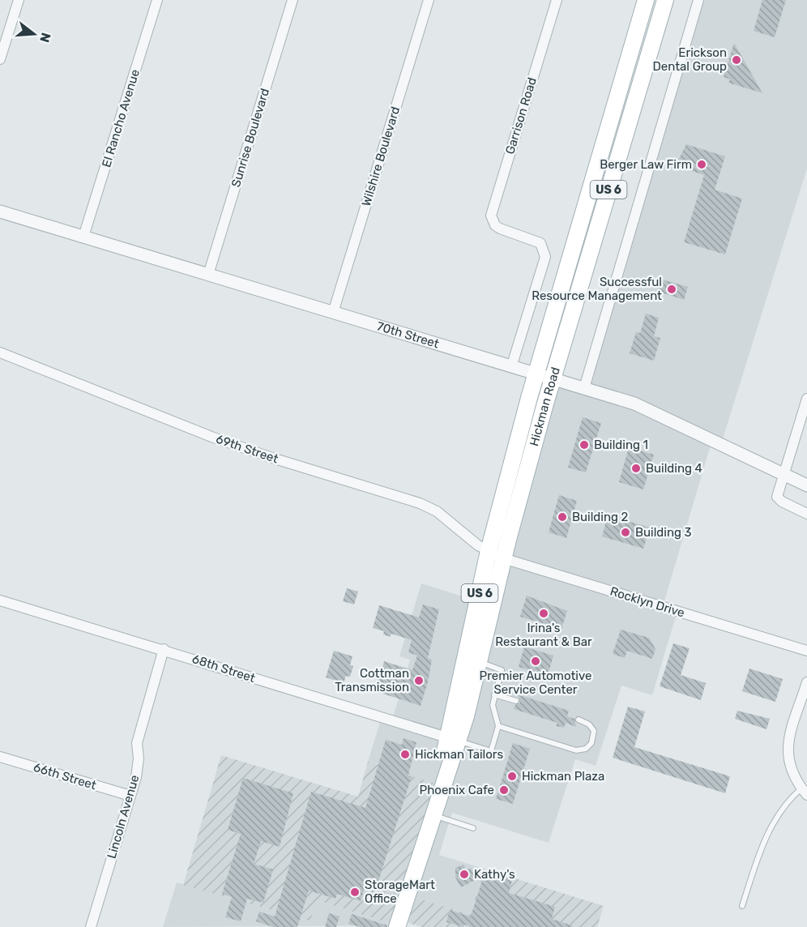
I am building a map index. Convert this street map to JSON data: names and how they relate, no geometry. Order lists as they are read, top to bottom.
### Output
{
  "streets": {
    "main road": ["US 6", "Hickman Road"],
    "street": [
      "Garrison Road",
      "El Rancho Avenue",
      "Sunrise Boulevard",
      "Wilshire Boulevard",
      "70th Street",
      "69th Street",
      "Rocklyn Drive",
      "68th Street",
      "66th Street",
      "Lincoln Avenue"
    ]
  },
  "crossings": [
    ["Garrison Road", "70th Street"],
    ["El Rancho Avenue", "70th Street"],
    ["Sunrise Boulevard", "70th Street"],
    ["Wilshire Boulevard", "70th Street"],
    ["70th Street", "Hickman Road"],
    ["Hickman Road", "69th Street"],
    ["Hickman Road", "Rocklyn Drive"],
    ["Hickman Road", "68th Street"],
    ["69th Street", "Rocklyn Drive"],
    ["68th Street", "Lincoln Avenue"],
    ["66th Street", "Lincoln Avenue"]
  ],
  "places": [
    "Erickson Dental Group",
    "Berger Law Firm",
    "Successful Resource Management",
    "Building 1",
    "Building 4",
    "Building 2",
    "Building 3",
    "Irina's Restaurant & Bar",
    "Premier Automotive Service Center",
    "Cottman Transmission",
    "Hickman Tailors",
    "Hickman Plaza",
    "Phoenix Cafe",
    "Kathy's",
    "StorageMart Office"
  ],
  "north": "right"
}
